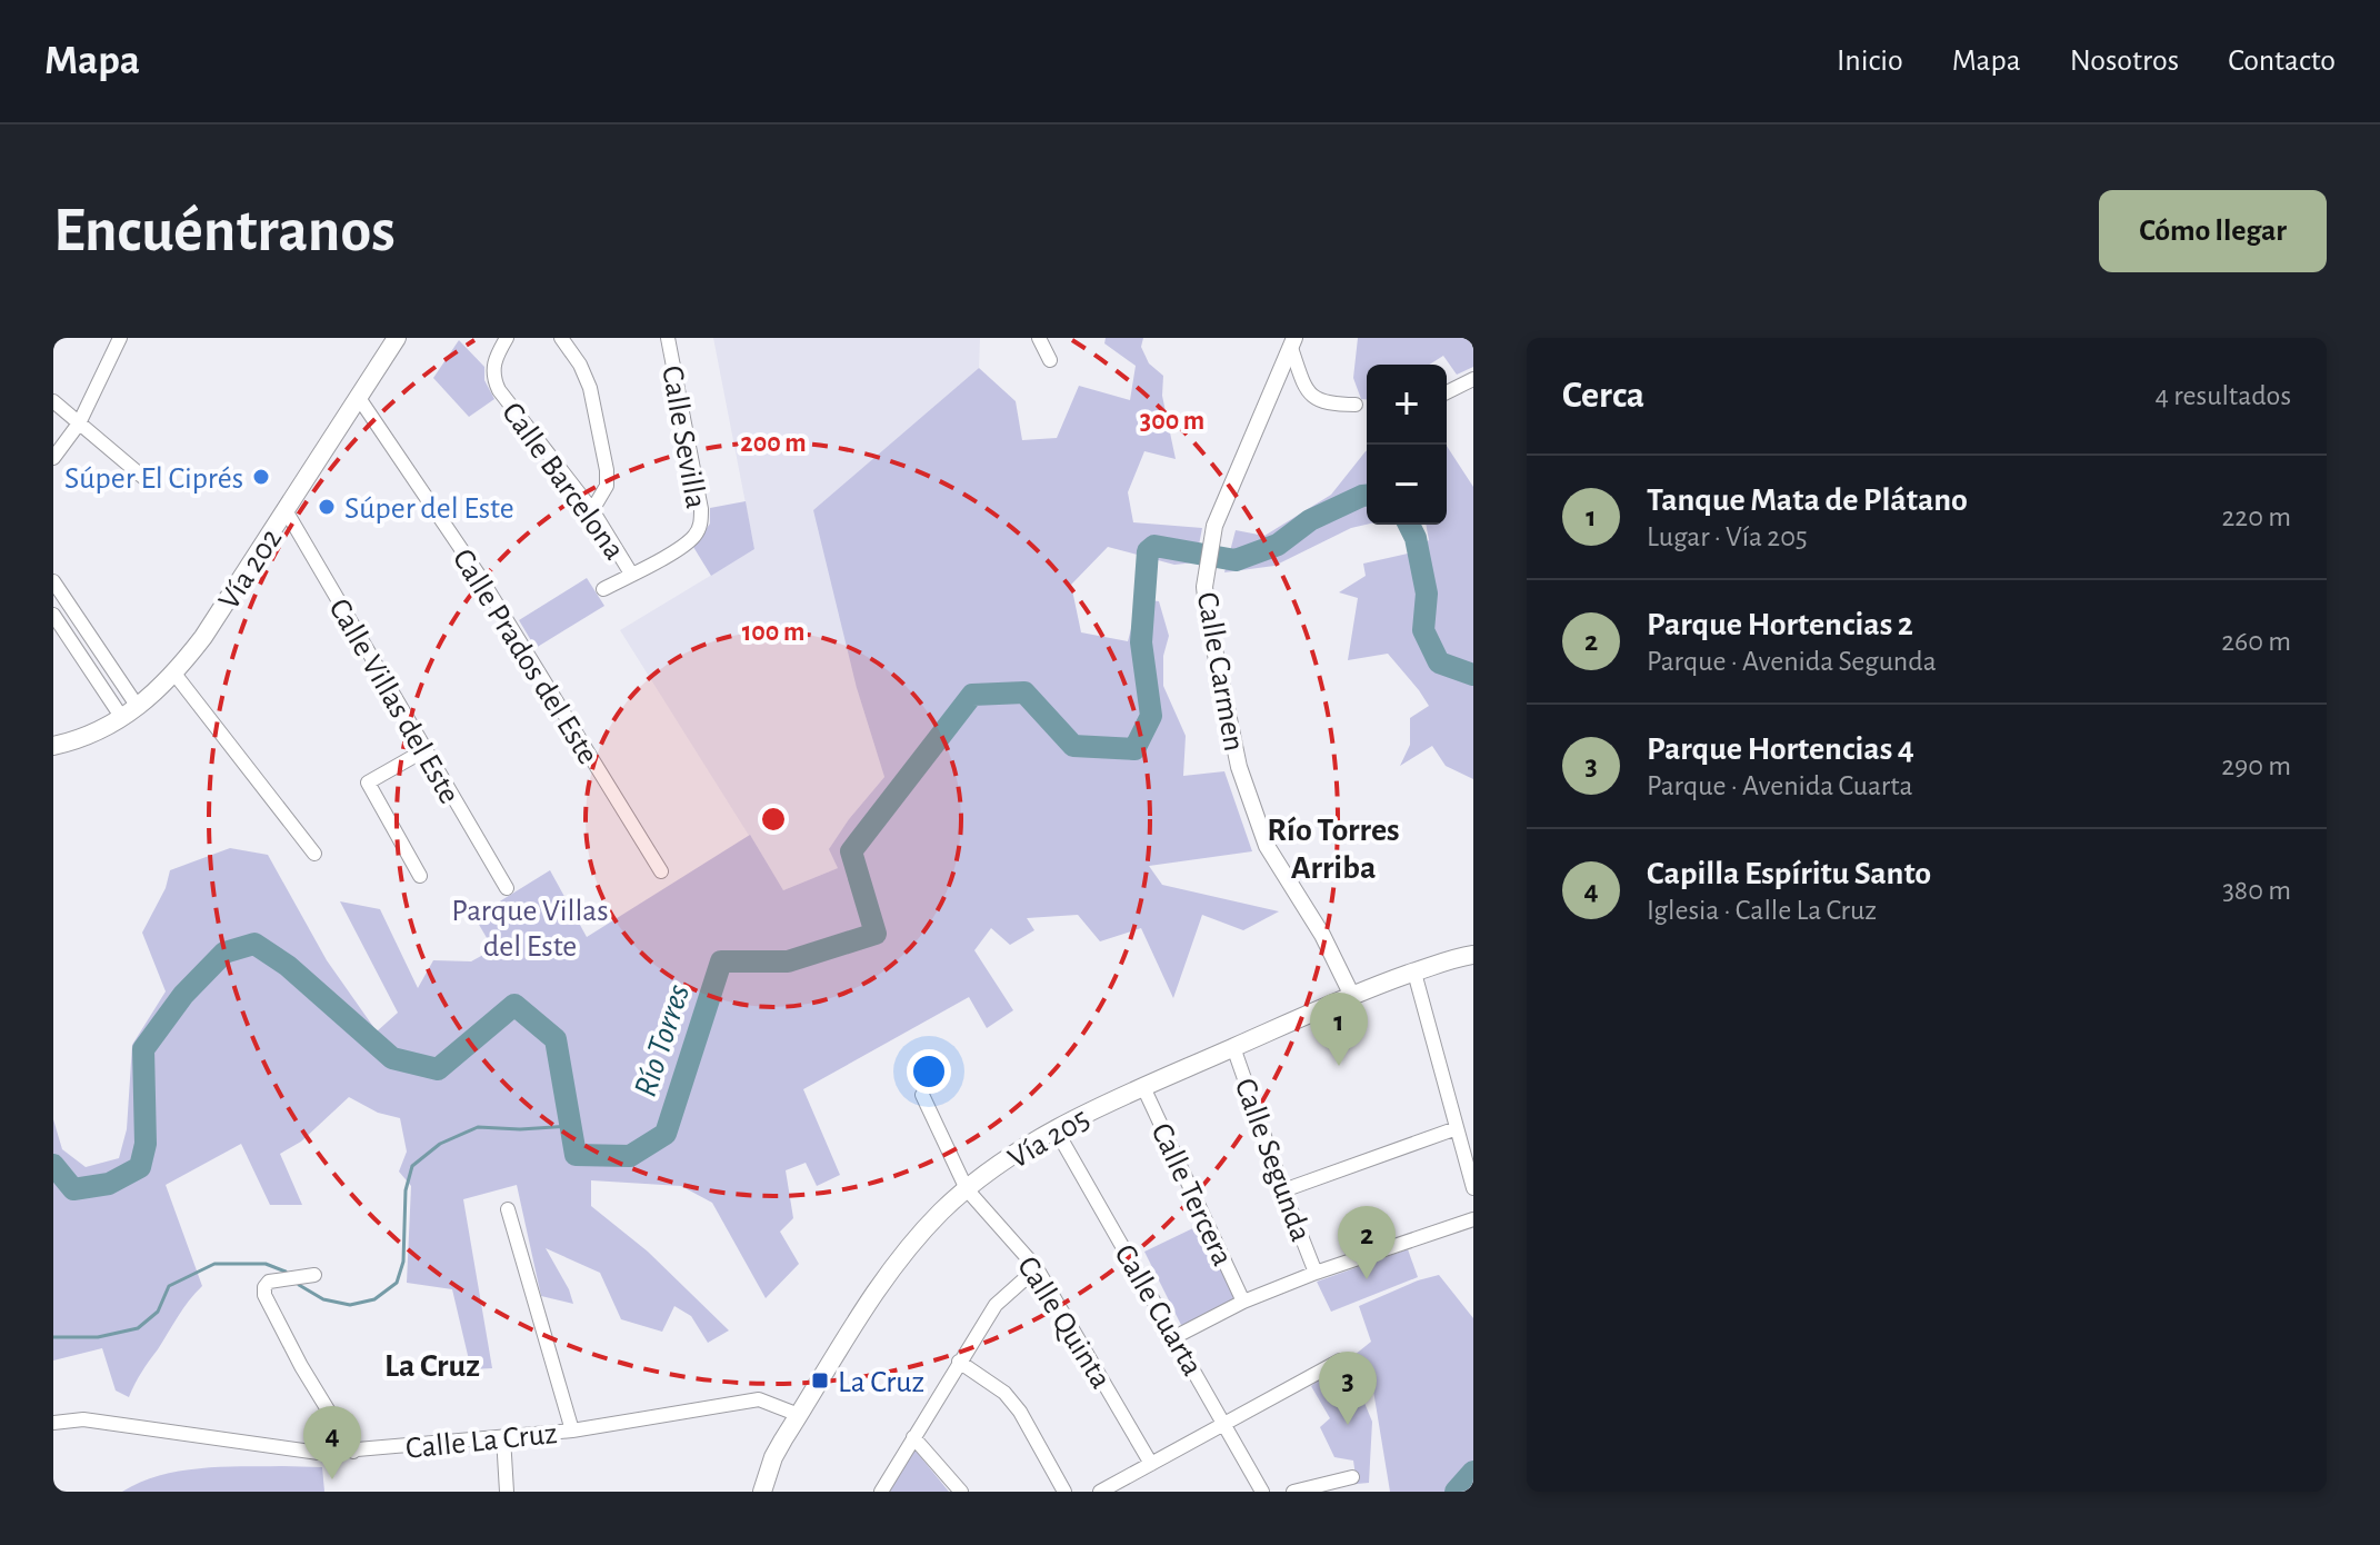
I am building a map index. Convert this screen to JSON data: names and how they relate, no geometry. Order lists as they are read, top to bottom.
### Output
{
  "streets": {
    "main road": ["Vía 202", "Vía 205"],
    "street": [
      "Calle Sevilla",
      "Calle Barcelona",
      "Calle Prados del Este",
      "Calle Carmen",
      "Calle Villas del Este",
      "Calle Segunda",
      "Calle Tercera",
      "Calle Cuarta",
      "Calle Quinta",
      "Calle La Cruz"
    ]
  },
  "crossings": [
    ["Calle Sevilla", "Calle Barcelona"],
    ["Vía 202", "Calle Prados del Este"],
    ["Vía 202", "Calle Villas del Este"],
    ["Calle Carmen", "Vía 205"],
    ["Vía 205", "Calle Segunda"],
    ["Vía 205", "Calle Tercera"],
    ["Vía 205", "Calle Cuarta"],
    ["Vía 205", "Calle Quinta"],
    ["Vía 205", "Calle La Cruz"]
  ],
  "districts": ["Río Torres Arriba", "La Cruz"],
  "water": ["Río Torres"],
  "parks": ["Parque Villas del Este"],
  "places": {
    "other": ["Súper El Ciprés", "Súper del Este"],
    "transit": ["La Cruz"]
  },
  "page": {
    "header": "Mapa",
    "nav": [
      "Inicio",
      "Mapa",
      "Nosotros",
      "Contacto"
    ],
    "buttons": "Cómo llegar",
    "title": "Encuéntranos",
    "heading": ["Cerca", "4 resultados"],
    "map_buttons": ["+", "−"],
    "list": [
      {
        "mark": "1",
        "name": "Tanque Mata de Plátano",
        "note": "Lugar · Vía 205",
        "value": "220 m"
      },
      {
        "mark": "2",
        "name": "Parque Hortencias 2",
        "note": "Parque · Avenida Segunda",
        "value": "260 m"
      },
      {
        "mark": "3",
        "name": "Parque Hortencias 4",
        "note": "Parque · Avenida Cuarta",
        "value": "290 m"
      },
      {
        "mark": "4",
        "name": "Capilla Espíritu Santo",
        "note": "Iglesia · Calle La Cruz",
        "value": "380 m"
      }
    ],
    "pins": [
      "1",
      "2",
      "3",
      "4"
    ]
  },
  "rings": ["300 m", "200 m", "100 m"]
}
